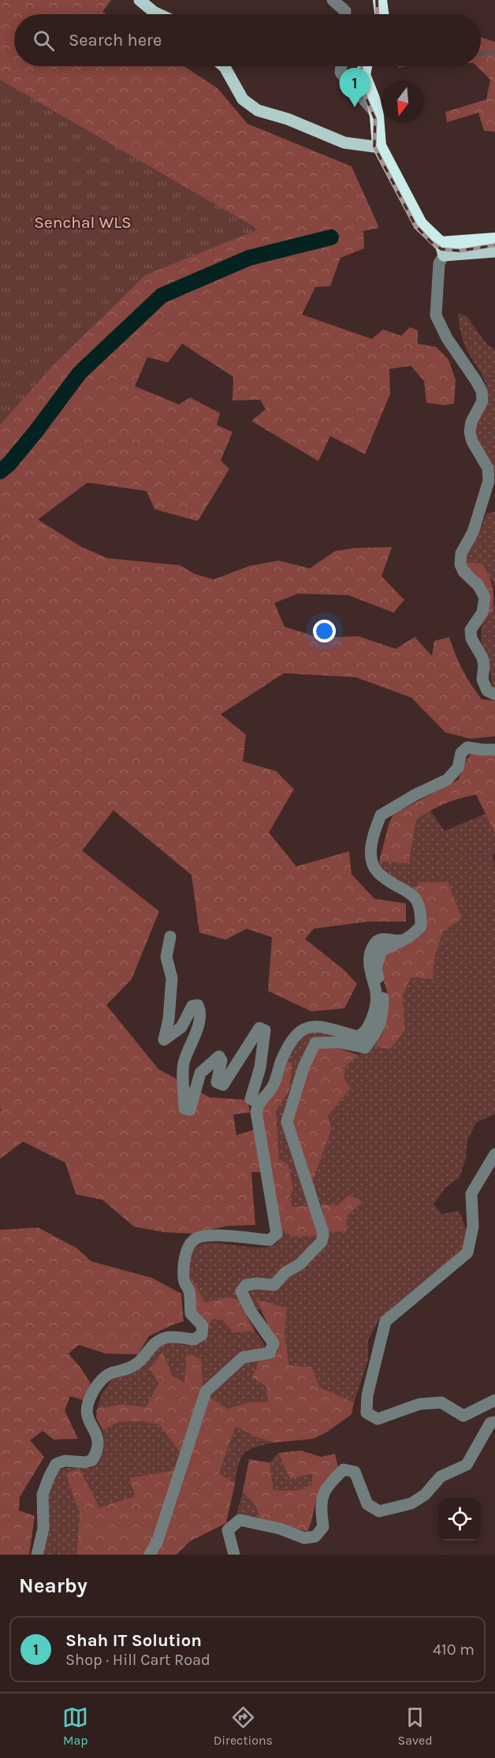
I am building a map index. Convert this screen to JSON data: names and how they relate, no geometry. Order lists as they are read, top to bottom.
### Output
{
  "parks": ["Senchal WLS"],
  "north": "bottom",
  "page": {
    "search": "Search here",
    "pins": "1",
    "heading": "Nearby",
    "list": [
      {
        "mark": "1",
        "name": "Shah IT Solution",
        "note": "Shop · Hill Cart Road",
        "value": "410 m"
      }
    ],
    "nav": ["Map", "Directions", "Saved"]
  }
}
